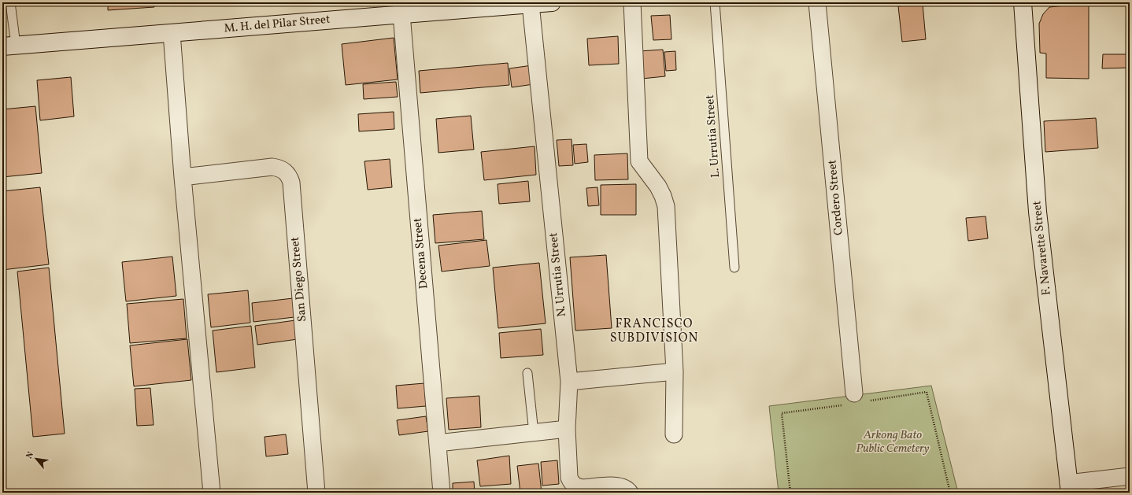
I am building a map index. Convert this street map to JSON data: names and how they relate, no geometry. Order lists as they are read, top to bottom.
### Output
{
  "streets": {
    "main road": ["M. H. del Pilar Street", "F. Navarette Street"],
    "street": [
      "Cordero Street",
      "Decena Street",
      "N. Urrutia Street",
      "San Diego Street"
    ],
    "lane": ["L. Urrutia Street"]
  },
  "crossings": [
    ["M. H. del Pilar Street", "Decena Street"],
    ["M. H. del Pilar Street", "N. Urrutia Street"]
  ],
  "districts": ["FRANCISCO SUBDIVISION"],
  "parks": ["Arkong Bato Public Cemetery"],
  "north": "top left"
}
